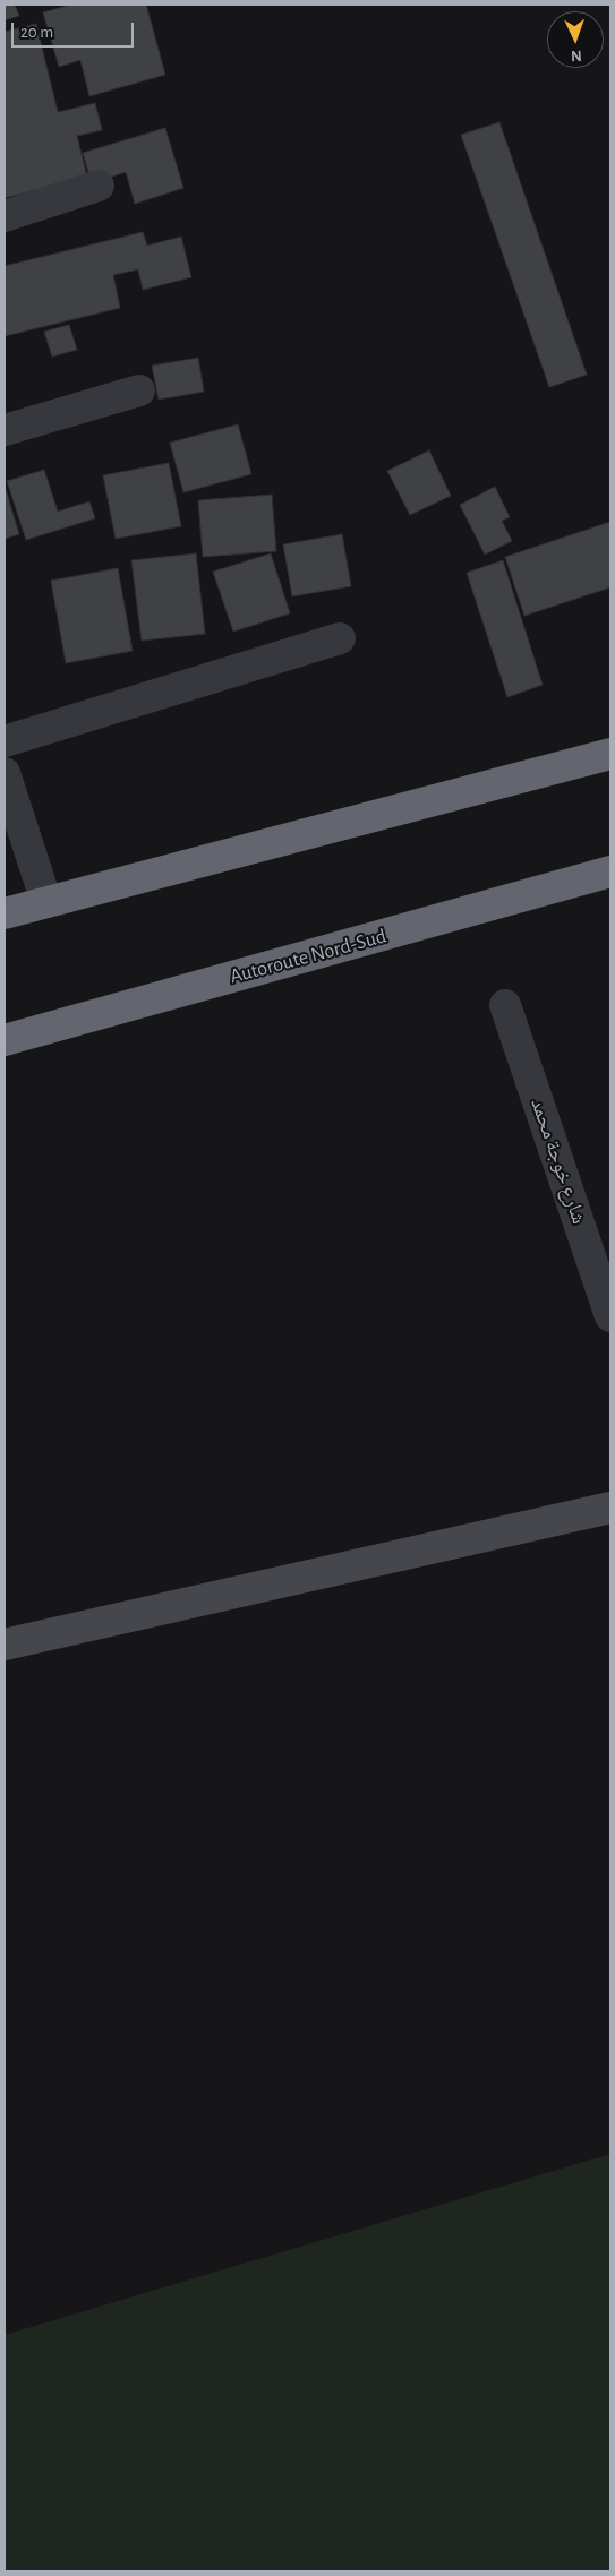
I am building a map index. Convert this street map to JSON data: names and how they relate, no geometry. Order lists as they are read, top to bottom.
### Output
{
  "streets": {
    "highway": ["Autoroute Nord-Sud"],
    "street": ["شارع خوجة محمد"]
  },
  "scale_bar": "20 m",
  "north": "bottom"
}
